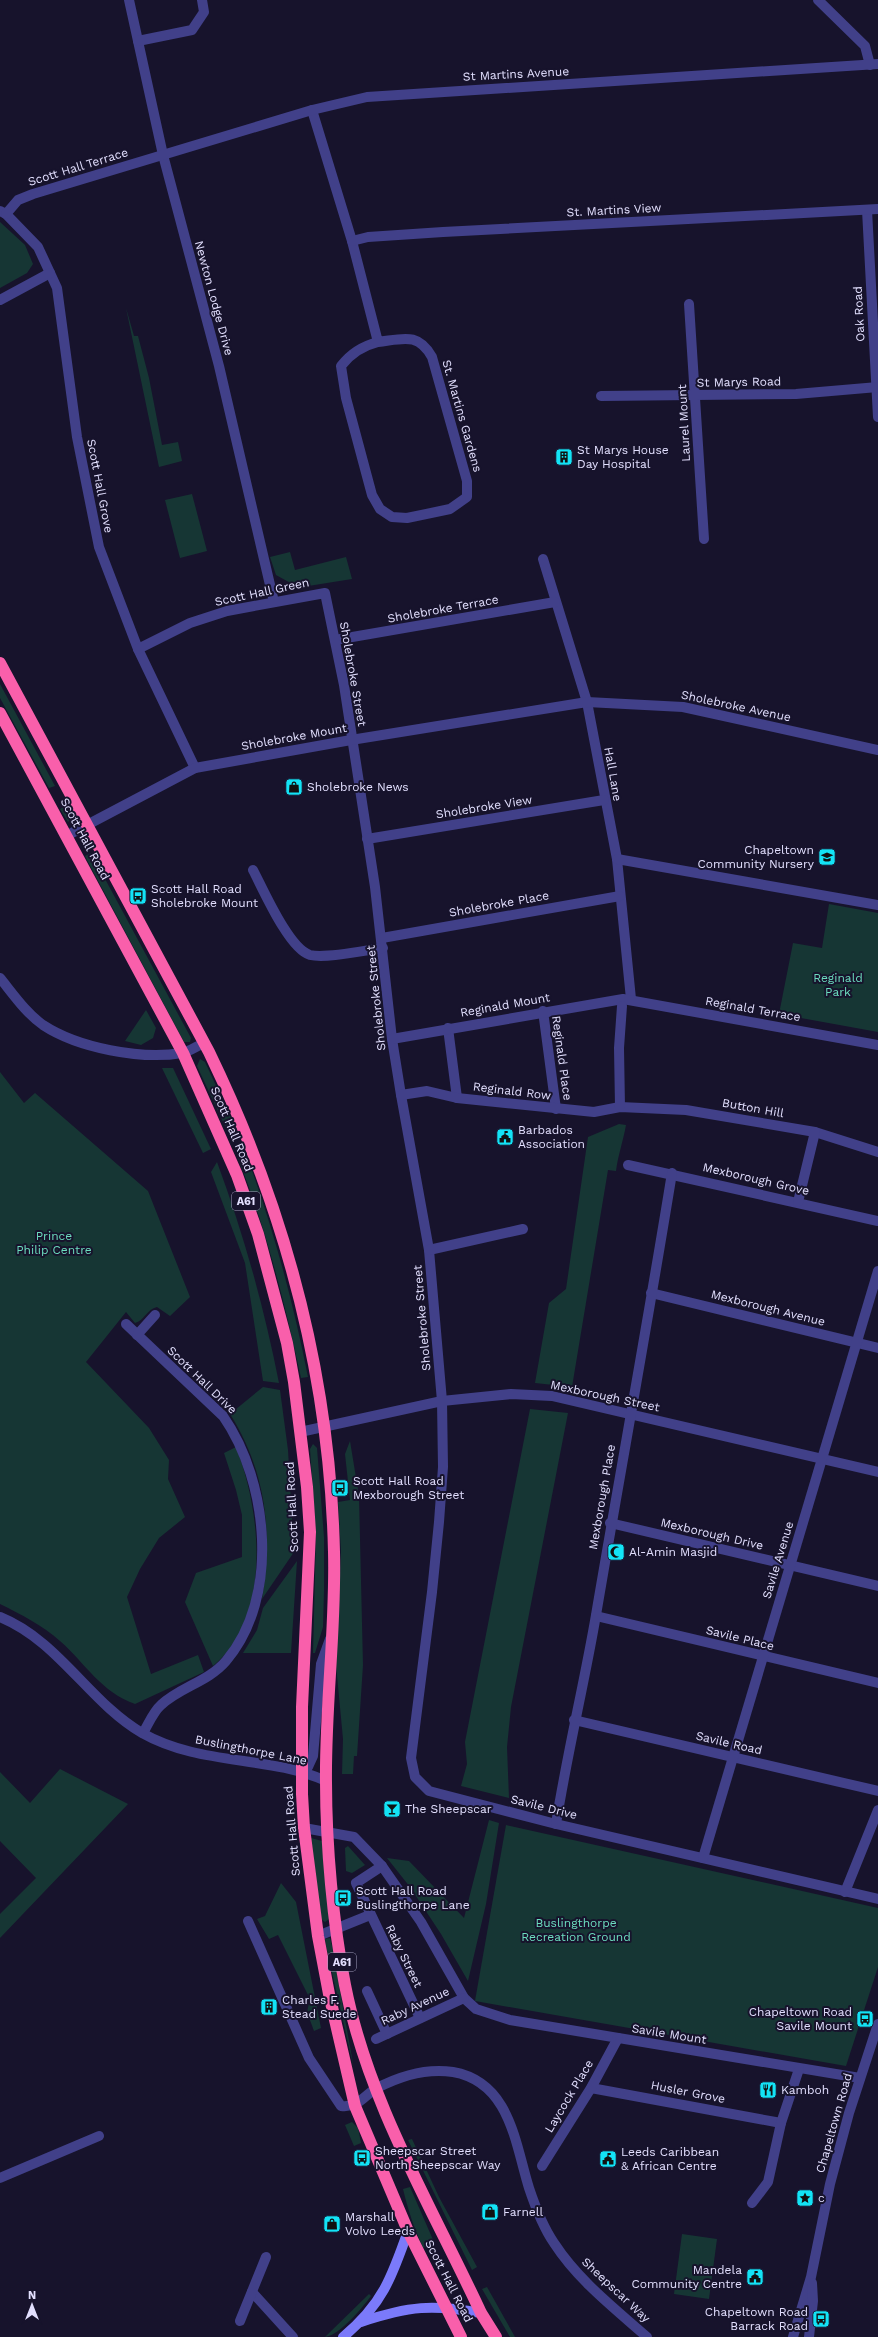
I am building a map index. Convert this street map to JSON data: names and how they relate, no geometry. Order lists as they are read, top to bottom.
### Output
{
  "streets": {
    "highway": ["Scott Hall Road", "A61"],
    "street": [
      "St Martins Avenue",
      "Scott Hall Terrace",
      "St. Martins View",
      "Newton Lodge Drive",
      "Oak Road",
      "St Marys Road",
      "St. Martins Gardens",
      "Laurel Mount",
      "Scott Hall Grove",
      "Scott Hall Green",
      "Sholebroke Terrace",
      "Sholebroke Street",
      "Sholebroke Avenue",
      "Sholebroke Mount",
      "Hall Lane",
      "Sholebroke View",
      "Sholebroke Place",
      "Reginald Mount",
      "Reginald Terrace",
      "Reginald Place",
      "Reginald Row",
      "Button Hill",
      "Mexborough Grove",
      "Mexborough Avenue",
      "Scott Hall Drive",
      "Mexborough Street",
      "Mexborough Place",
      "Mexborough Drive",
      "Savile Avenue",
      "Savile Place",
      "Savile Road",
      "Buslingthorpe Lane",
      "Savile Drive",
      "Raby Street",
      "Raby Avenue",
      "Savile Mount",
      "Husler Grove",
      "Laycock Place",
      "Chapeltown Road",
      "Sheepscar Way"
    ]
  },
  "crossings": [
    ["St Martins Avenue", "Scott Hall Terrace"],
    ["St Martins Avenue", "Newton Lodge Drive"],
    ["Scott Hall Terrace", "Newton Lodge Drive"],
    ["Scott Hall Terrace", "Scott Hall Grove"],
    ["St. Martins View", "Oak Road"],
    ["Newton Lodge Drive", "Scott Hall Green"],
    ["Oak Road", "St Marys Road"],
    ["St Marys Road", "Laurel Mount"],
    ["Scott Hall Grove", "Scott Hall Green"],
    ["Scott Hall Grove", "Sholebroke Mount"],
    ["Scott Hall Green", "Sholebroke Street"],
    ["Sholebroke Terrace", "Sholebroke Street"],
    ["Sholebroke Terrace", "Hall Lane"],
    ["Sholebroke Street", "Sholebroke Mount"],
    ["Sholebroke Street", "Sholebroke View"],
    ["Sholebroke Street", "Sholebroke Place"],
    ["Sholebroke Street", "Reginald Mount"],
    ["Sholebroke Street", "Reginald Row"],
    ["Sholebroke Street", "Mexborough Street"],
    ["Sholebroke Street", "Savile Drive"],
    ["Sholebroke Avenue", "Sholebroke Mount"],
    ["Sholebroke Avenue", "Hall Lane"],
    ["Sholebroke Mount", "Hall Lane"],
    ["Sholebroke Mount", "Scott Hall Road"],
    ["Hall Lane", "Sholebroke View"],
    ["Hall Lane", "Sholebroke Place"],
    ["Hall Lane", "Reginald Mount"],
    ["Hall Lane", "Reginald Terrace"],
    ["Hall Lane", "Reginald Row"],
    ["Hall Lane", "Button Hill"],
    ["Scott Hall Road", "Mexborough Street"],
    ["Scott Hall Road", "Buslingthorpe Lane"],
    ["Scott Hall Road", "Sheepscar Way"],
    ["Reginald Mount", "Reginald Terrace"],
    ["Reginald Mount", "Reginald Place"],
    ["Reginald Place", "Reginald Row"],
    ["Reginald Row", "Button Hill"],
    ["Mexborough Grove", "Mexborough Place"],
    ["Mexborough Avenue", "Mexborough Place"],
    ["Mexborough Avenue", "Savile Avenue"],
    ["Scott Hall Drive", "Buslingthorpe Lane"],
    ["Mexborough Street", "Mexborough Place"],
    ["Mexborough Street", "Savile Avenue"],
    ["Mexborough Street", "Savile Drive"],
    ["Mexborough Place", "Mexborough Drive"],
    ["Mexborough Place", "Savile Place"],
    ["Mexborough Place", "Savile Road"],
    ["Mexborough Place", "Savile Drive"],
    ["Mexborough Drive", "Savile Avenue"],
    ["Savile Avenue", "Savile Place"],
    ["Savile Avenue", "Savile Road"],
    ["Savile Avenue", "Savile Drive"],
    ["Raby Street", "Raby Avenue"],
    ["Raby Avenue", "Savile Mount"],
    ["Savile Mount", "Laycock Place"],
    ["Savile Mount", "Chapeltown Road"],
    ["Husler Grove", "Laycock Place"]
  ],
  "parks": ["Reginald Park", "Prince Philip Centre", "Buslingthorpe Recreation Ground"],
  "places": {
    "building": ["St Marys House Day Hospital", "Charles F. Stead Suede"],
    "shop": ["Sholebroke News", "Farnell", "Marshall Volvo Leeds"],
    "school or university": ["Chapeltown Community Nursery"],
    "bus stop": [
      "Scott Hall Road Sholebroke Mount",
      "Scott Hall Road Mexborough Street",
      "Scott Hall Road Buslingthorpe Lane",
      "Chapeltown Road Savile Mount",
      "Sheepscar Street North Sheepscar Way",
      "Chapeltown Road Barrack Road"
    ],
    "public building": ["Barbados Association", "Leeds Caribbean & African Centre", "Mandela Community Centre"],
    "mosque": ["Al-Amin Masjid"],
    "bar": ["The Sheepscar"],
    "restaurant": ["Kamboh"],
    "place": ["c"]
  },
  "north": "top"
}
